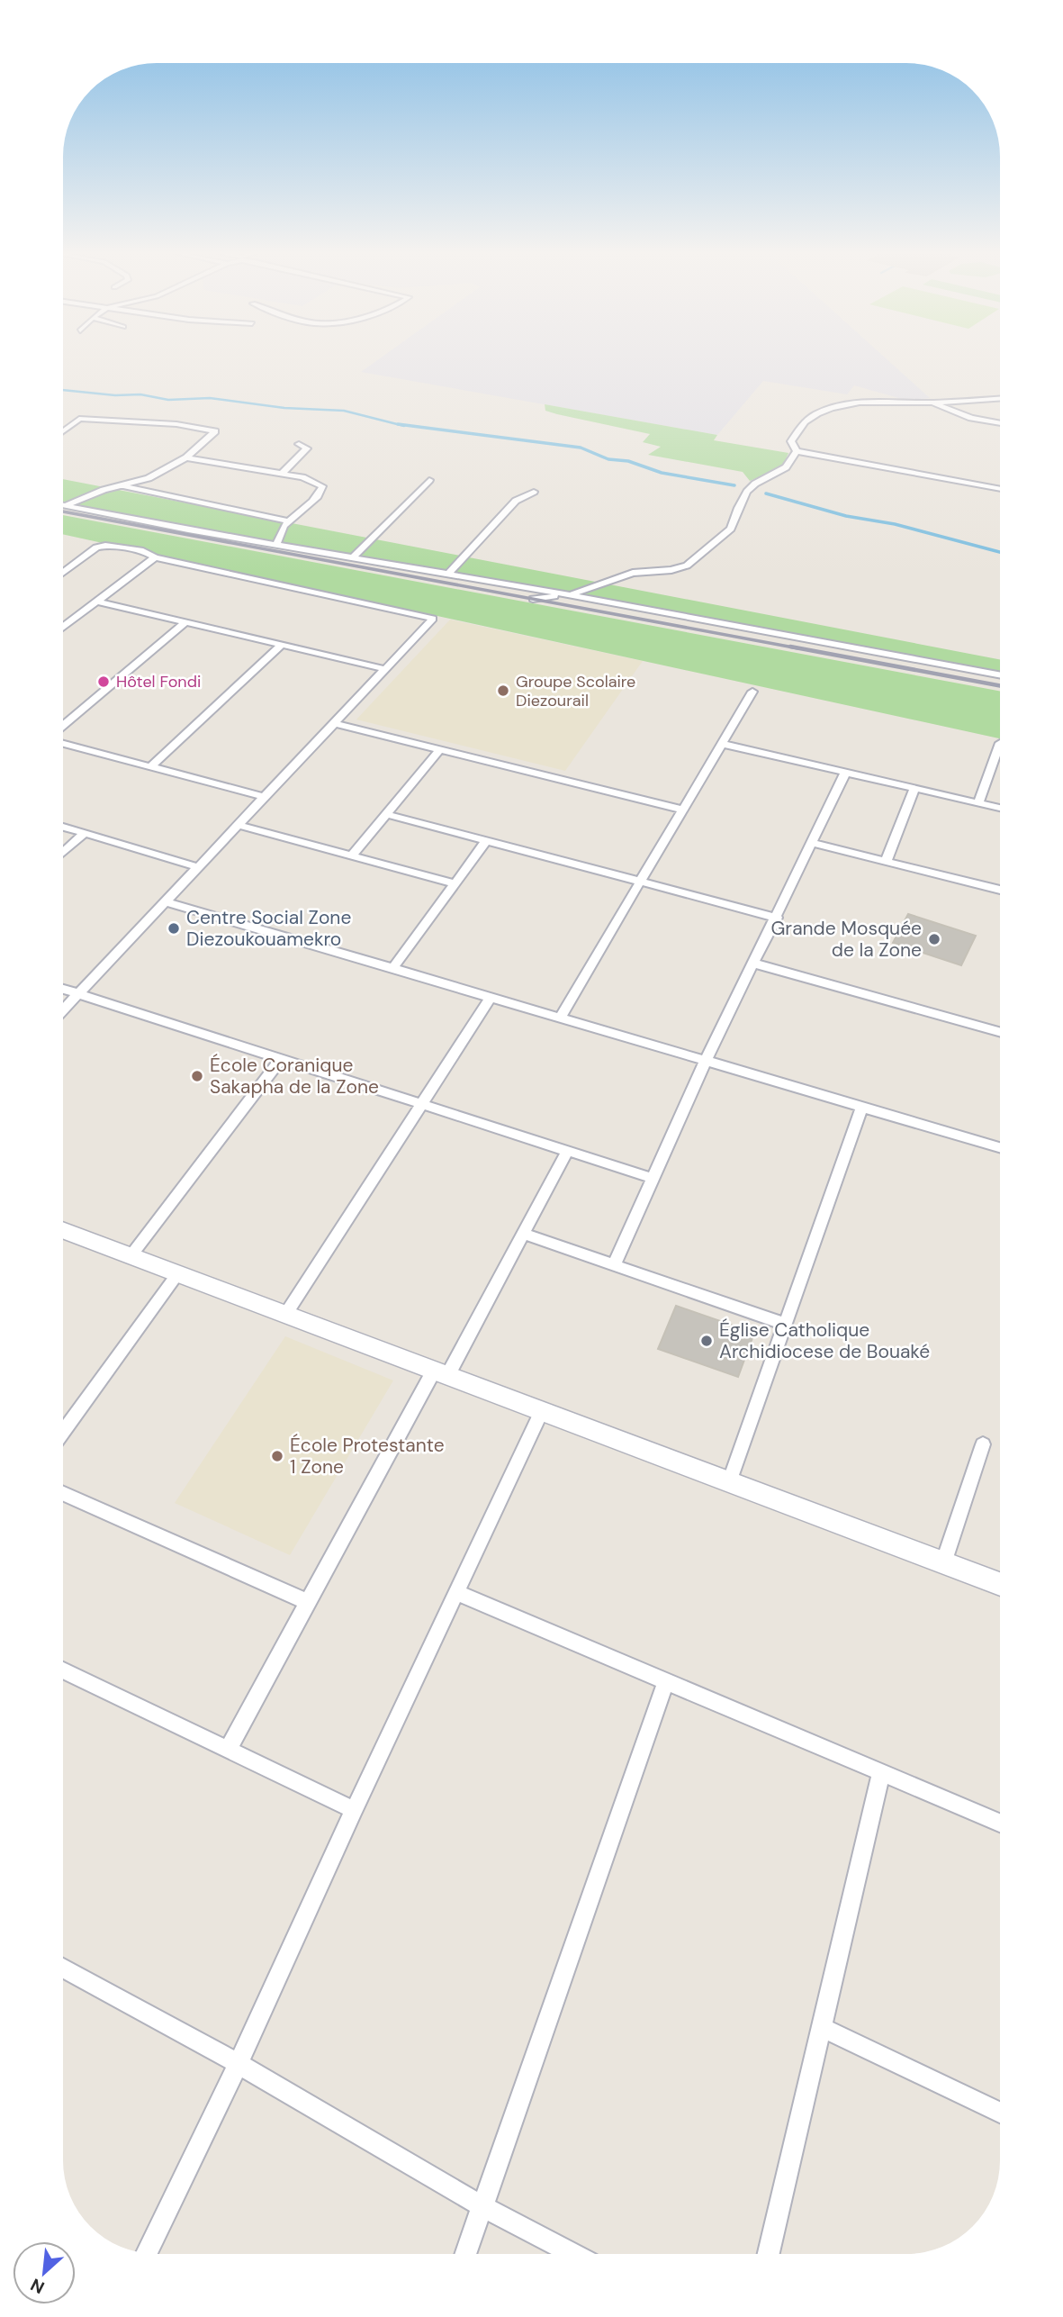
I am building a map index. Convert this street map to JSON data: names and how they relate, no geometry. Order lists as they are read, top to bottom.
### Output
{
  "places": [
    "Hôtel Fondi",
    "Groupe Scolaire Diezourail",
    "Centre Social Zone Diezoukouamekro",
    "Grande Mosquée de la Zone",
    "École Coranique Sakapha de la Zone",
    "Église Catholique Archidiocese de Bouaké",
    "École Protestante 1 Zone"
  ],
  "north": "bottom left"
}
